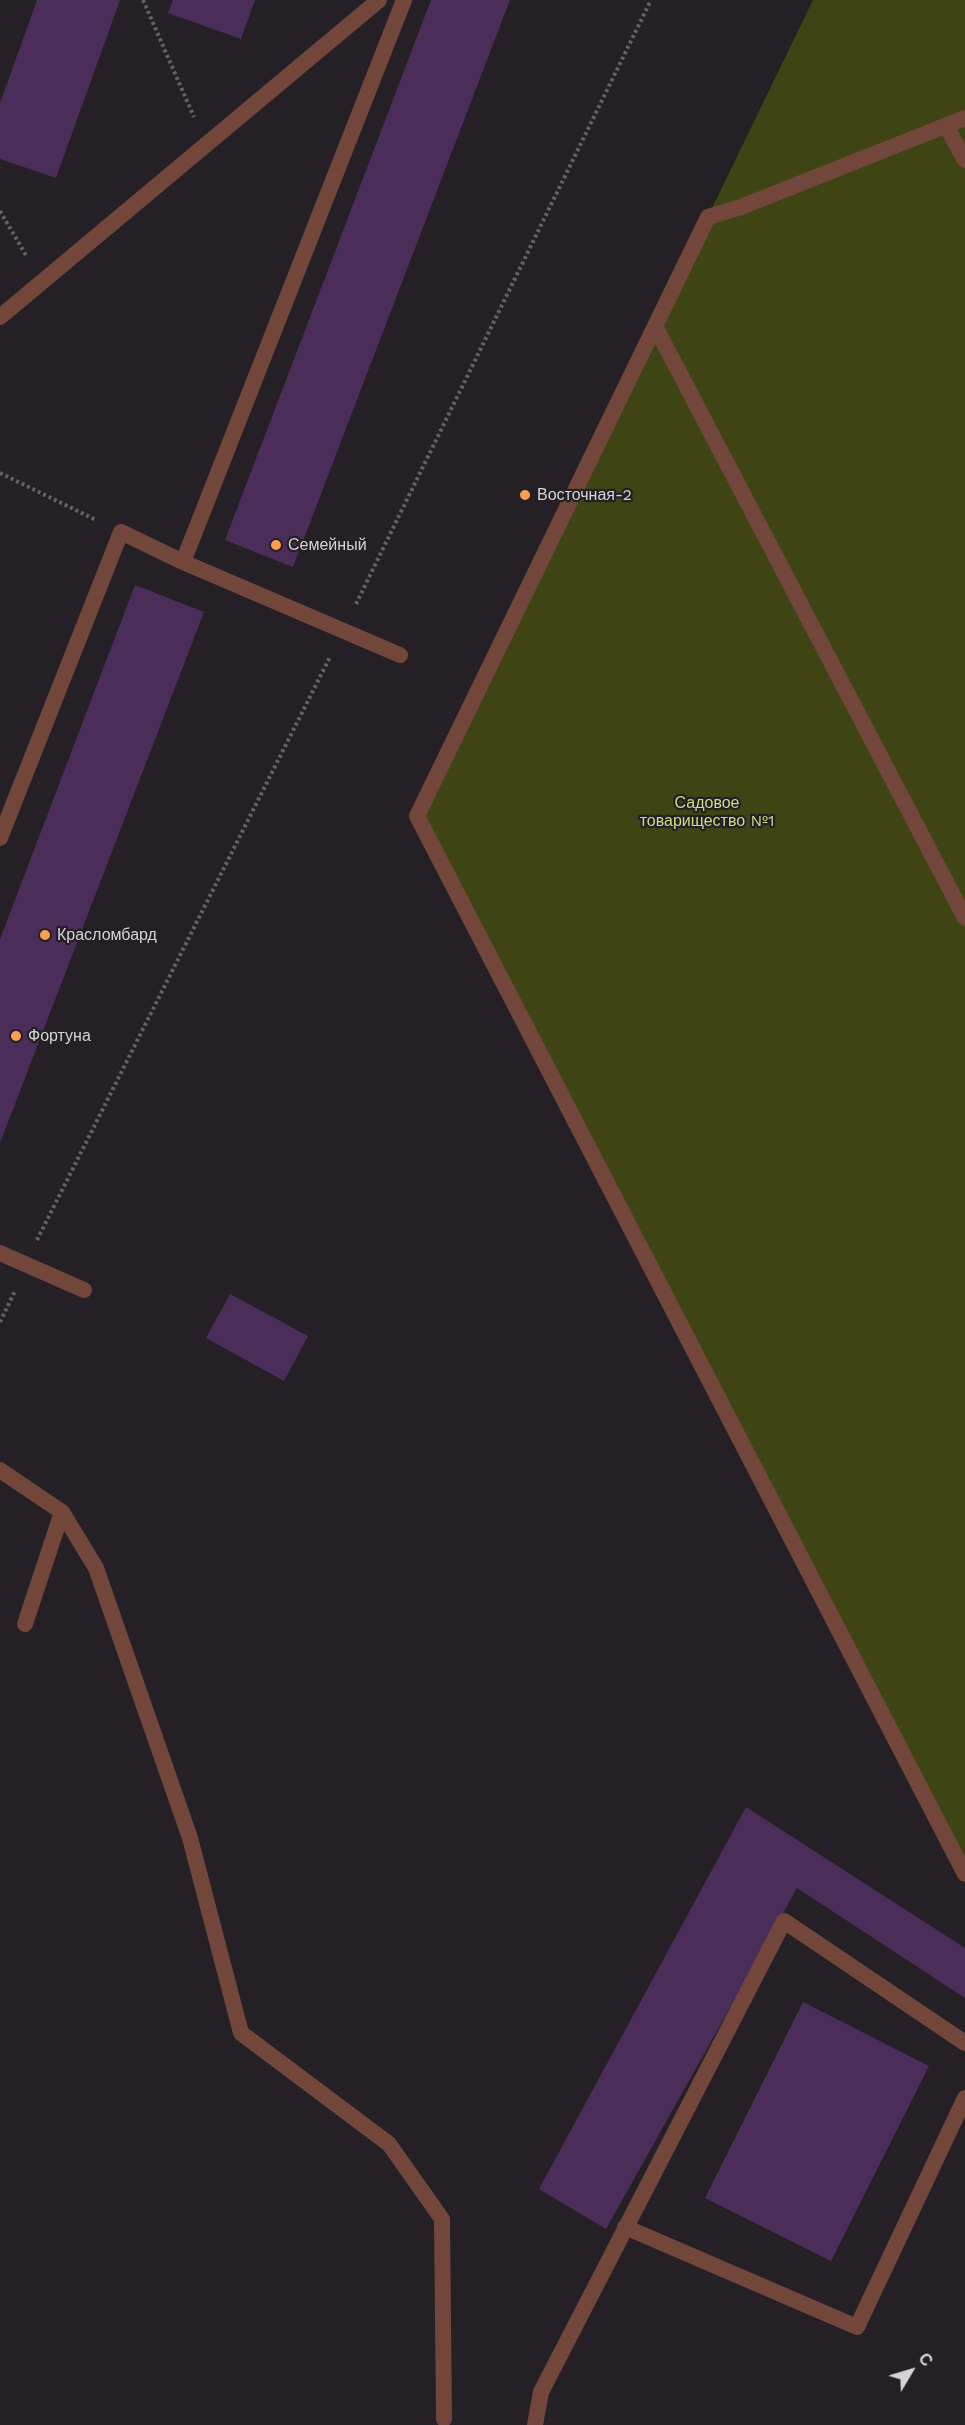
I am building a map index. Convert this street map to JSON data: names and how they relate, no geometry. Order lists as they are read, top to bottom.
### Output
{
  "parks": ["Садовое товарищество №1"],
  "places": [
    "Восточная-2",
    "Семейный",
    "Красломбард",
    "Фортуна"
  ],
  "north": "top right"
}
